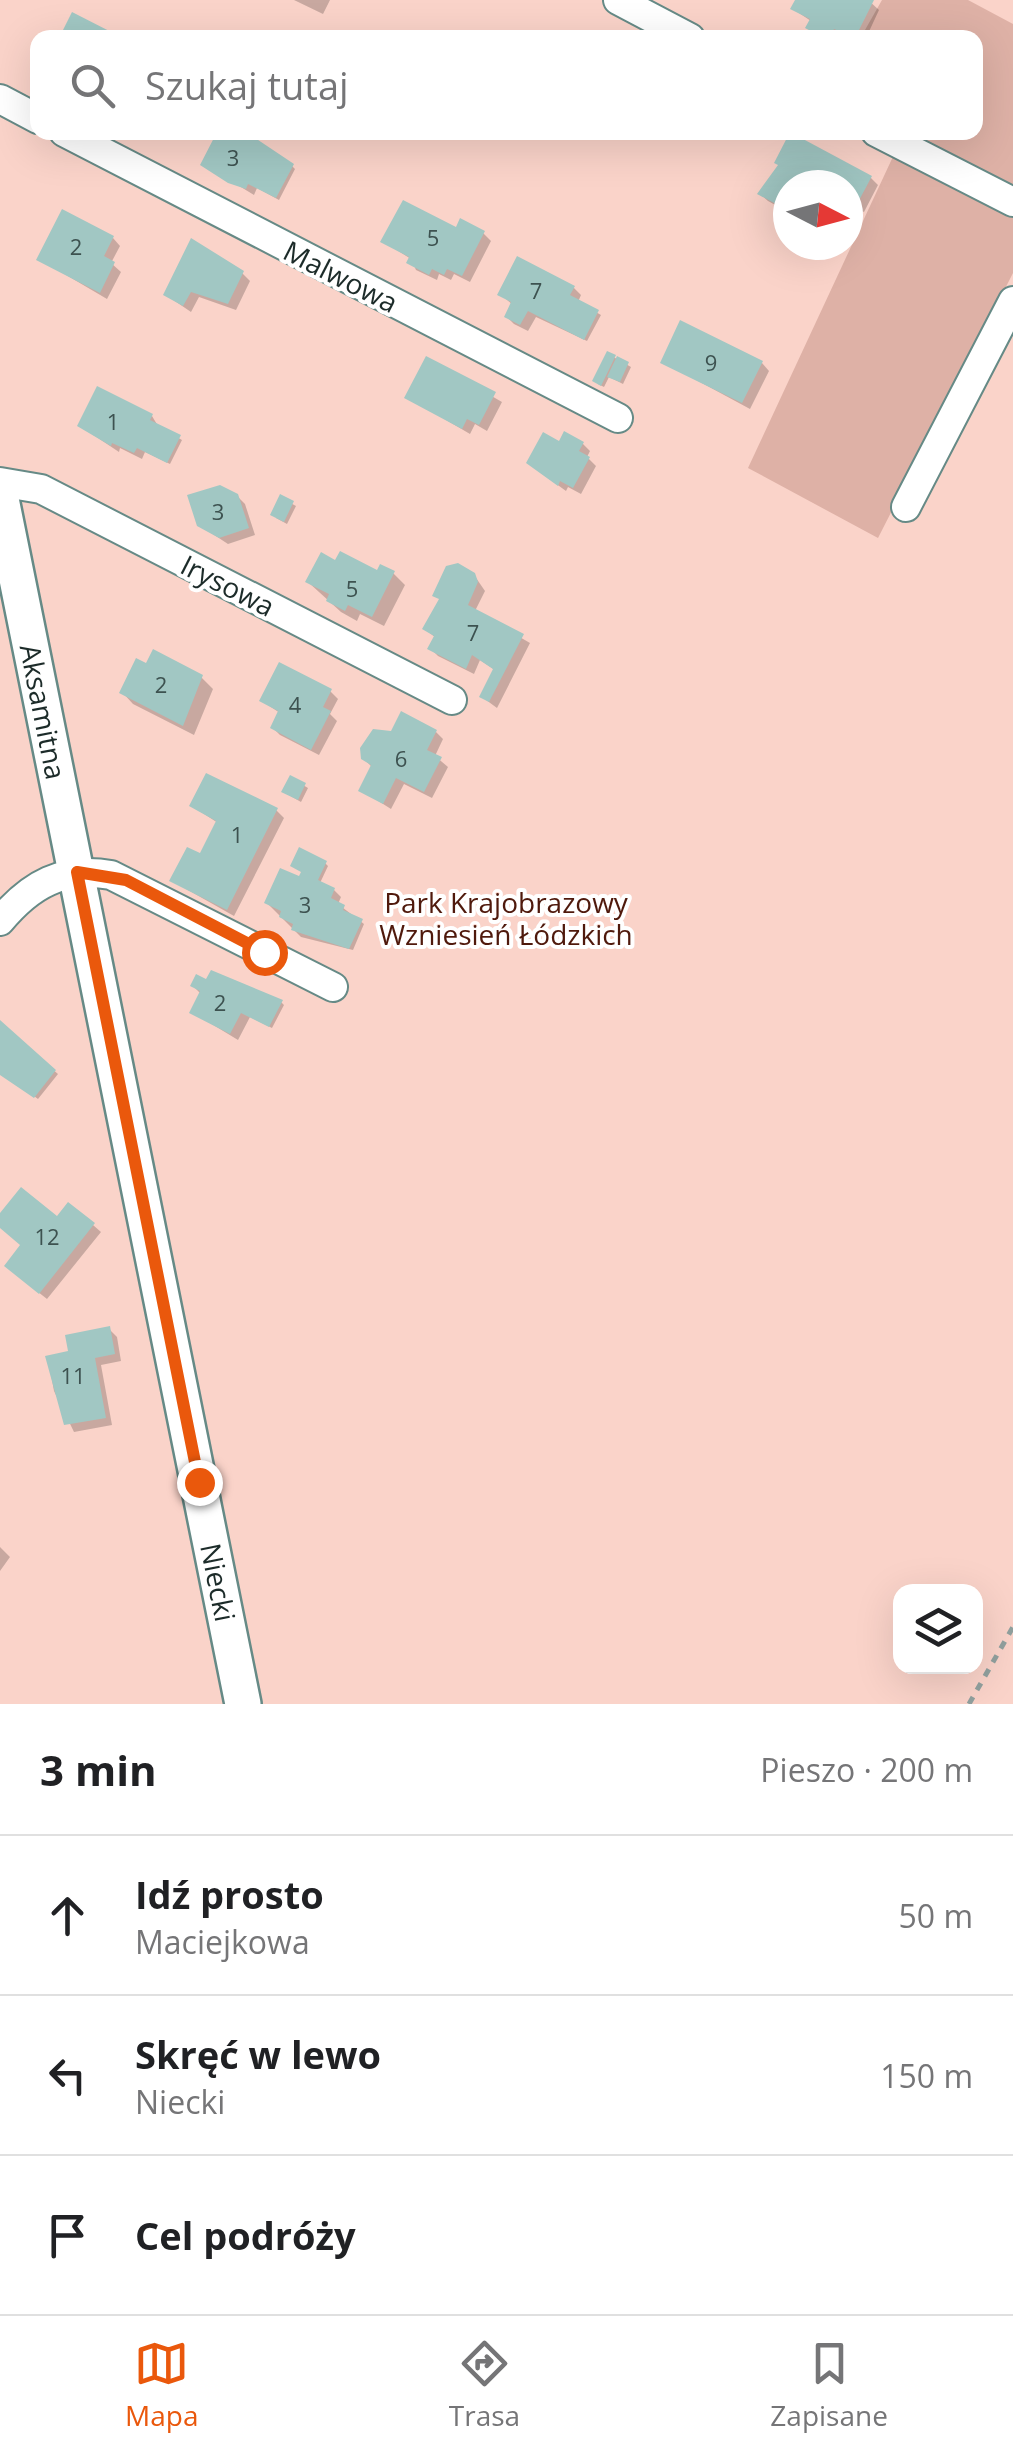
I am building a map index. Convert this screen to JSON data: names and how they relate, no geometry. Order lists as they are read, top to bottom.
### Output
{
  "streets": {
    "street": [
      "Malwowa",
      "Irysowa",
      "Aksamitna",
      "Niecki"
    ]
  },
  "crossings": [
    ["Aksamitna", "Niecki"]
  ],
  "parks": ["Park Krajobrazowy Wzniesień Łódzkich"],
  "house_numbers": [
    "3",
    "5",
    "2",
    "7",
    "9",
    "1",
    "3",
    "5",
    "7",
    "2",
    "4",
    "6",
    "1",
    "3",
    "2",
    "12",
    "11"
  ],
  "north": "right",
  "page": {
    "search": "Szukaj tutaj",
    "heading": ["3 min", "Pieszo · 200 m"],
    "list": [
      ["Idź prosto", "Maciejkowa", "50 m"],
      ["Skręć w lewo", "Niecki", "150 m"],
      "Cel podróży"
    ],
    "nav": ["Mapa", "Trasa", "Zapisane"]
  }
}
